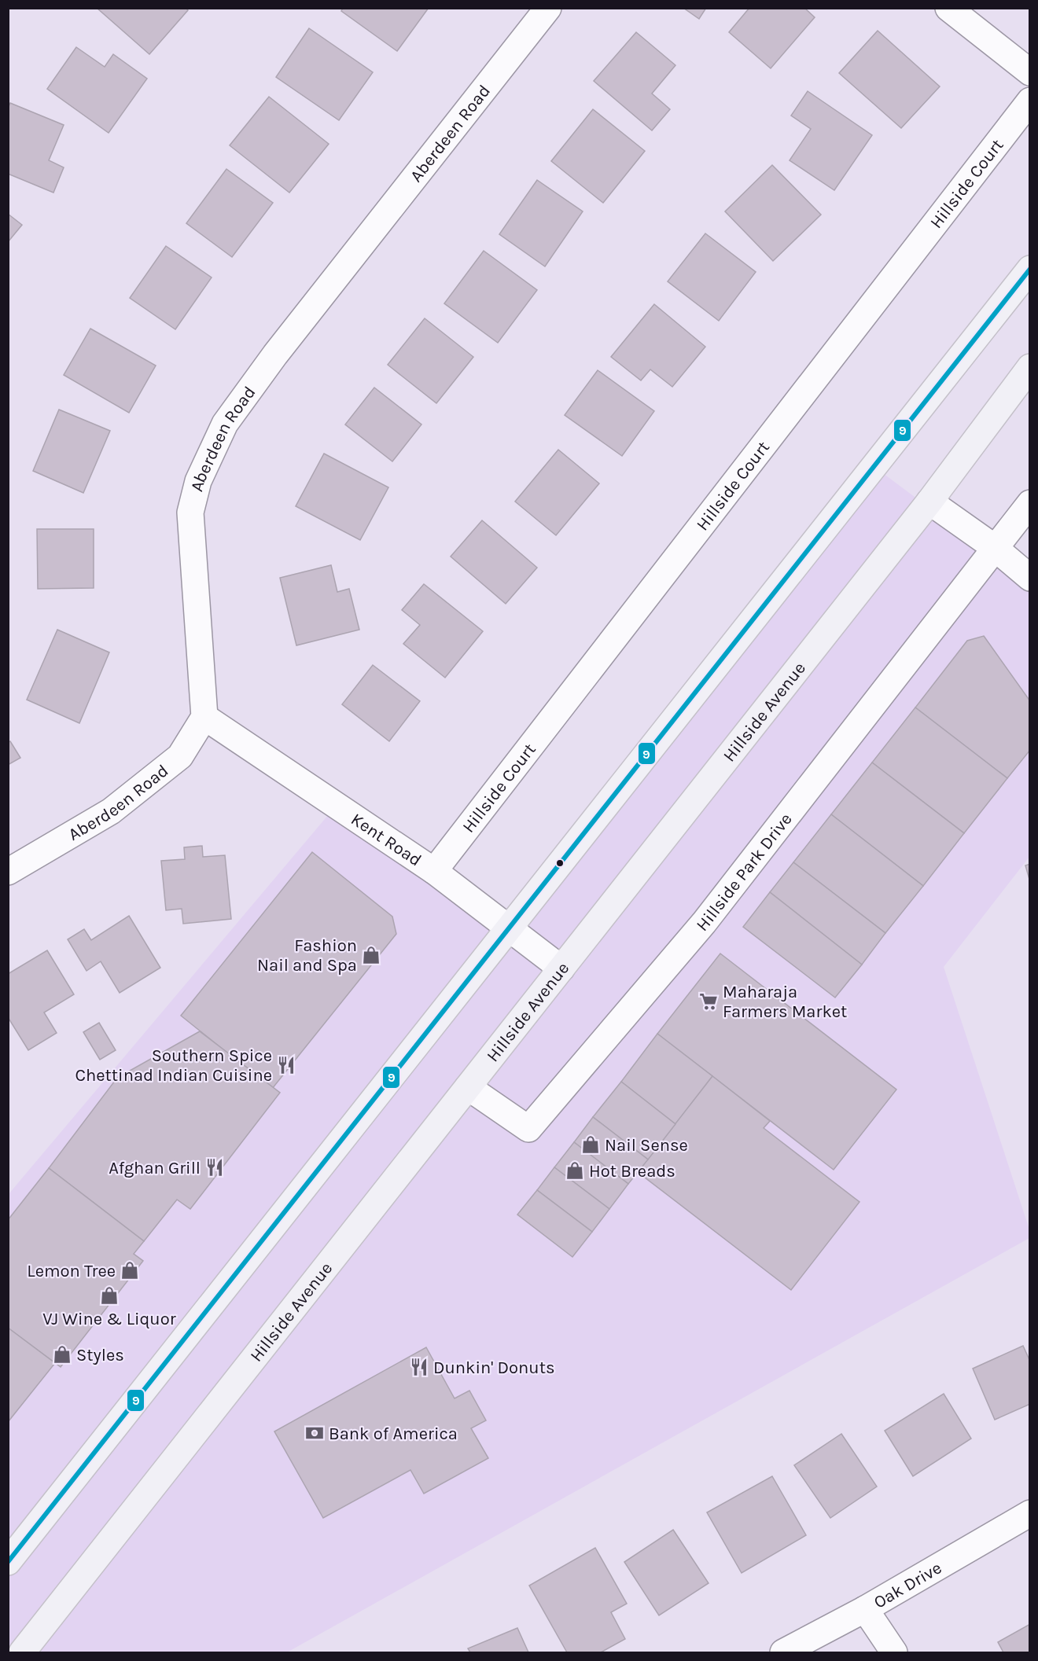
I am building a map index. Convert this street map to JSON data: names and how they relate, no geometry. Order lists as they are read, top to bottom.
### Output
{
  "streets": {
    "main road": ["Hillside Avenue"],
    "street": [
      "Aberdeen Road",
      "Hillside Court",
      "Kent Road",
      "Hillside Park Drive",
      "Oak Drive"
    ]
  },
  "crossings": [
    ["Aberdeen Road", "Kent Road"],
    ["Hillside Court", "Kent Road"],
    ["Hillside Avenue", "Kent Road"],
    ["Hillside Avenue", "Hillside Park Drive"]
  ],
  "places": {
    "shop": [
      "Fashion Nail and Spa",
      "Nail Sense",
      "Hot Breads",
      "Lemon Tree",
      "VJ Wine & Liquor",
      "Styles"
    ],
    "supermarket": ["Maharaja Farmers Market"],
    "restaurant": ["Southern Spice Chettinad Indian Cuisine", "Afghan Grill", "Dunkin' Donuts"],
    "bank": ["Bank of America"]
  },
  "lines": ["transit line 9"]
}
